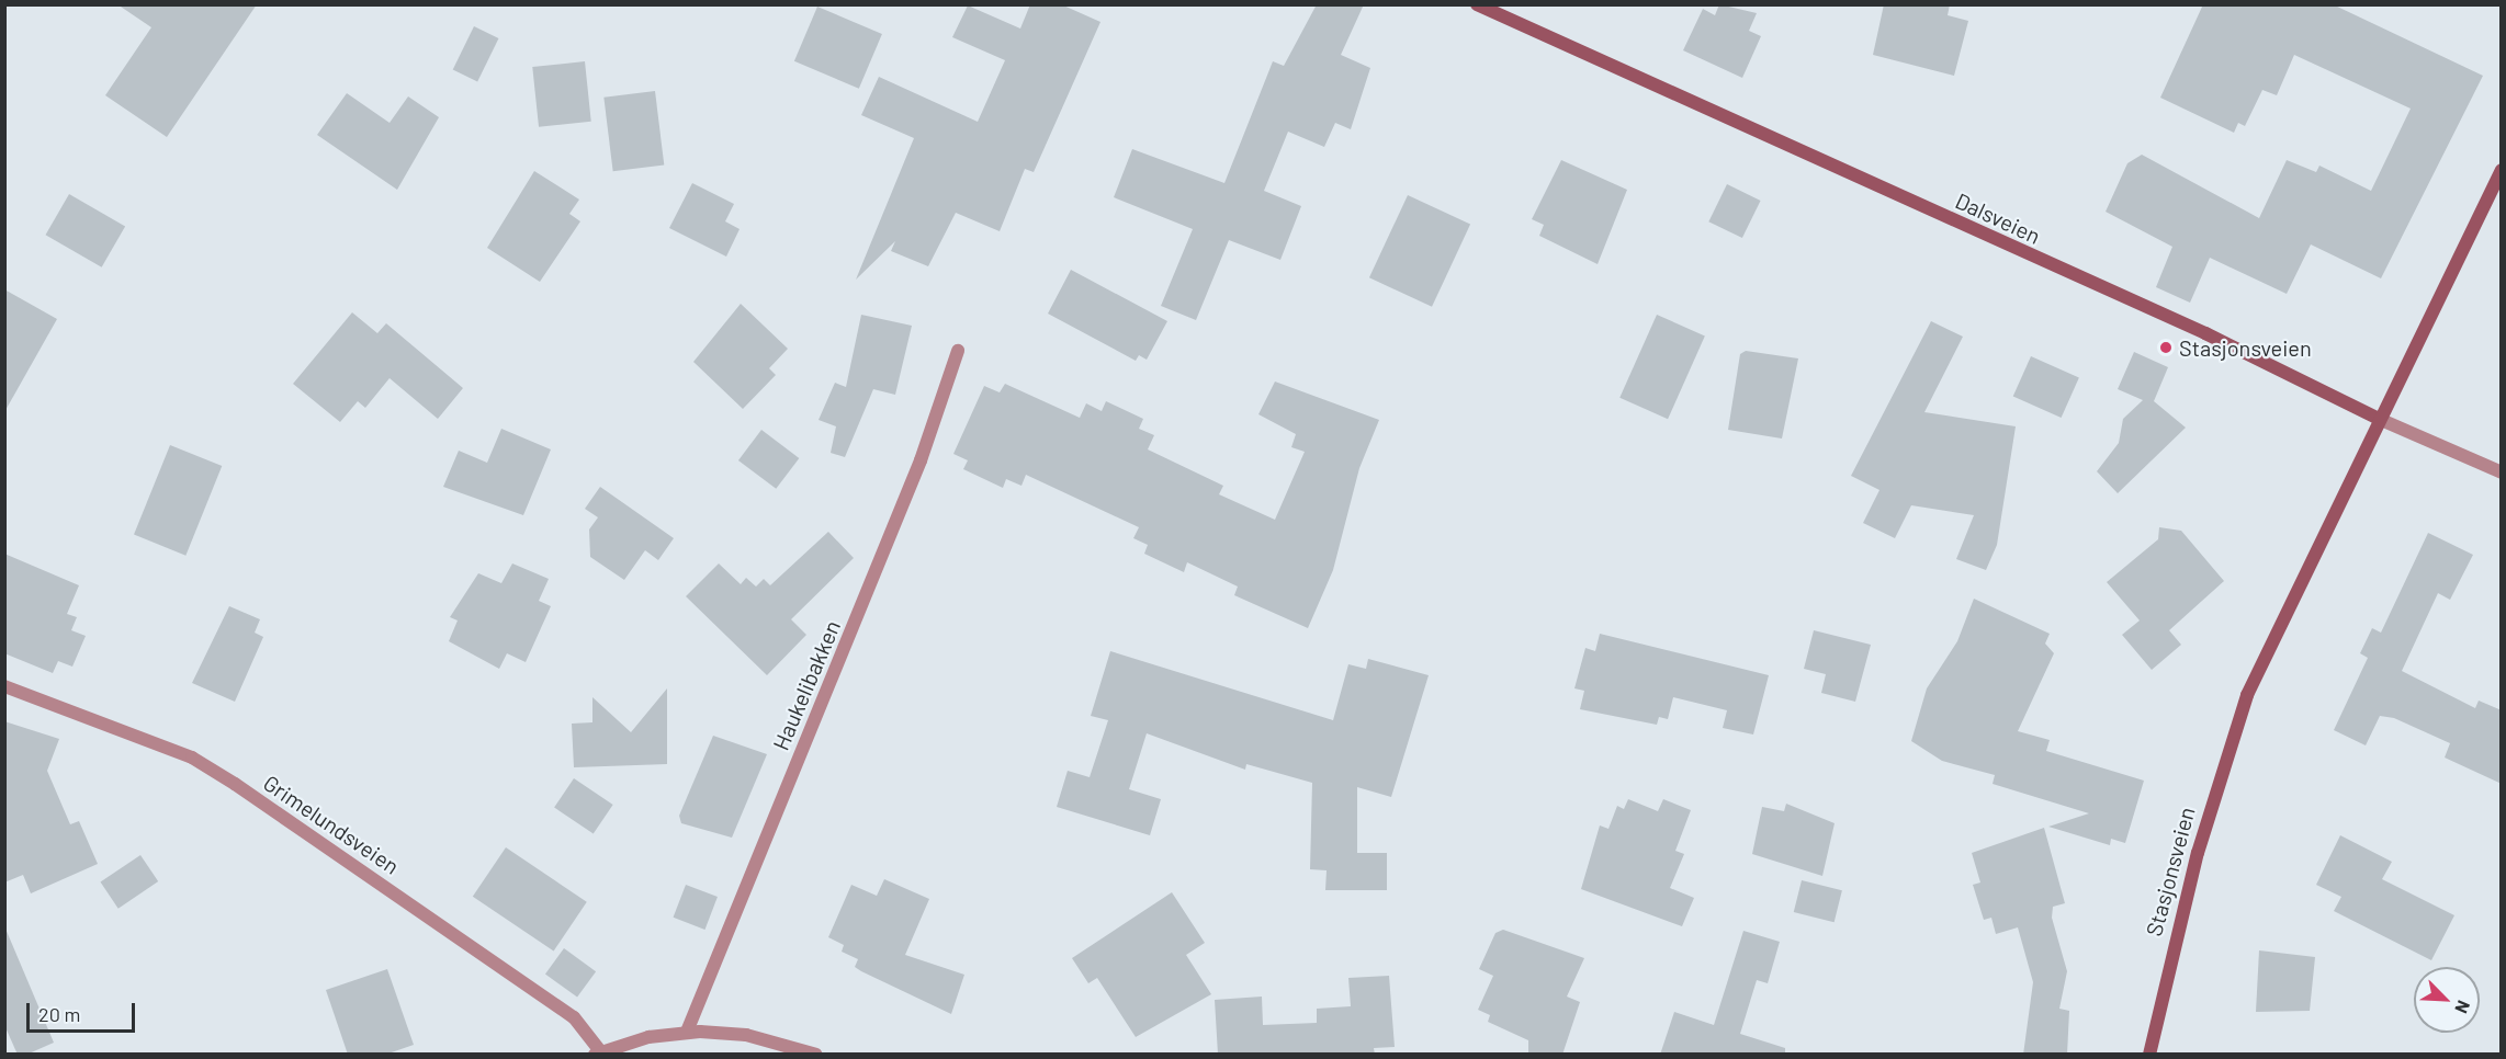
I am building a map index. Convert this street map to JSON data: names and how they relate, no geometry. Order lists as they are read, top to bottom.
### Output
{
  "streets": {
    "street": [
      "Dalsveien",
      "Haukelibakken",
      "Grimelundsveien",
      "Stasjonsveien"
    ]
  },
  "crossings": [
    ["Dalsveien", "Stasjonsveien"]
  ],
  "places": ["Stasjonsveien"],
  "scale_bar": "20 m",
  "north": "bottom right"
}
